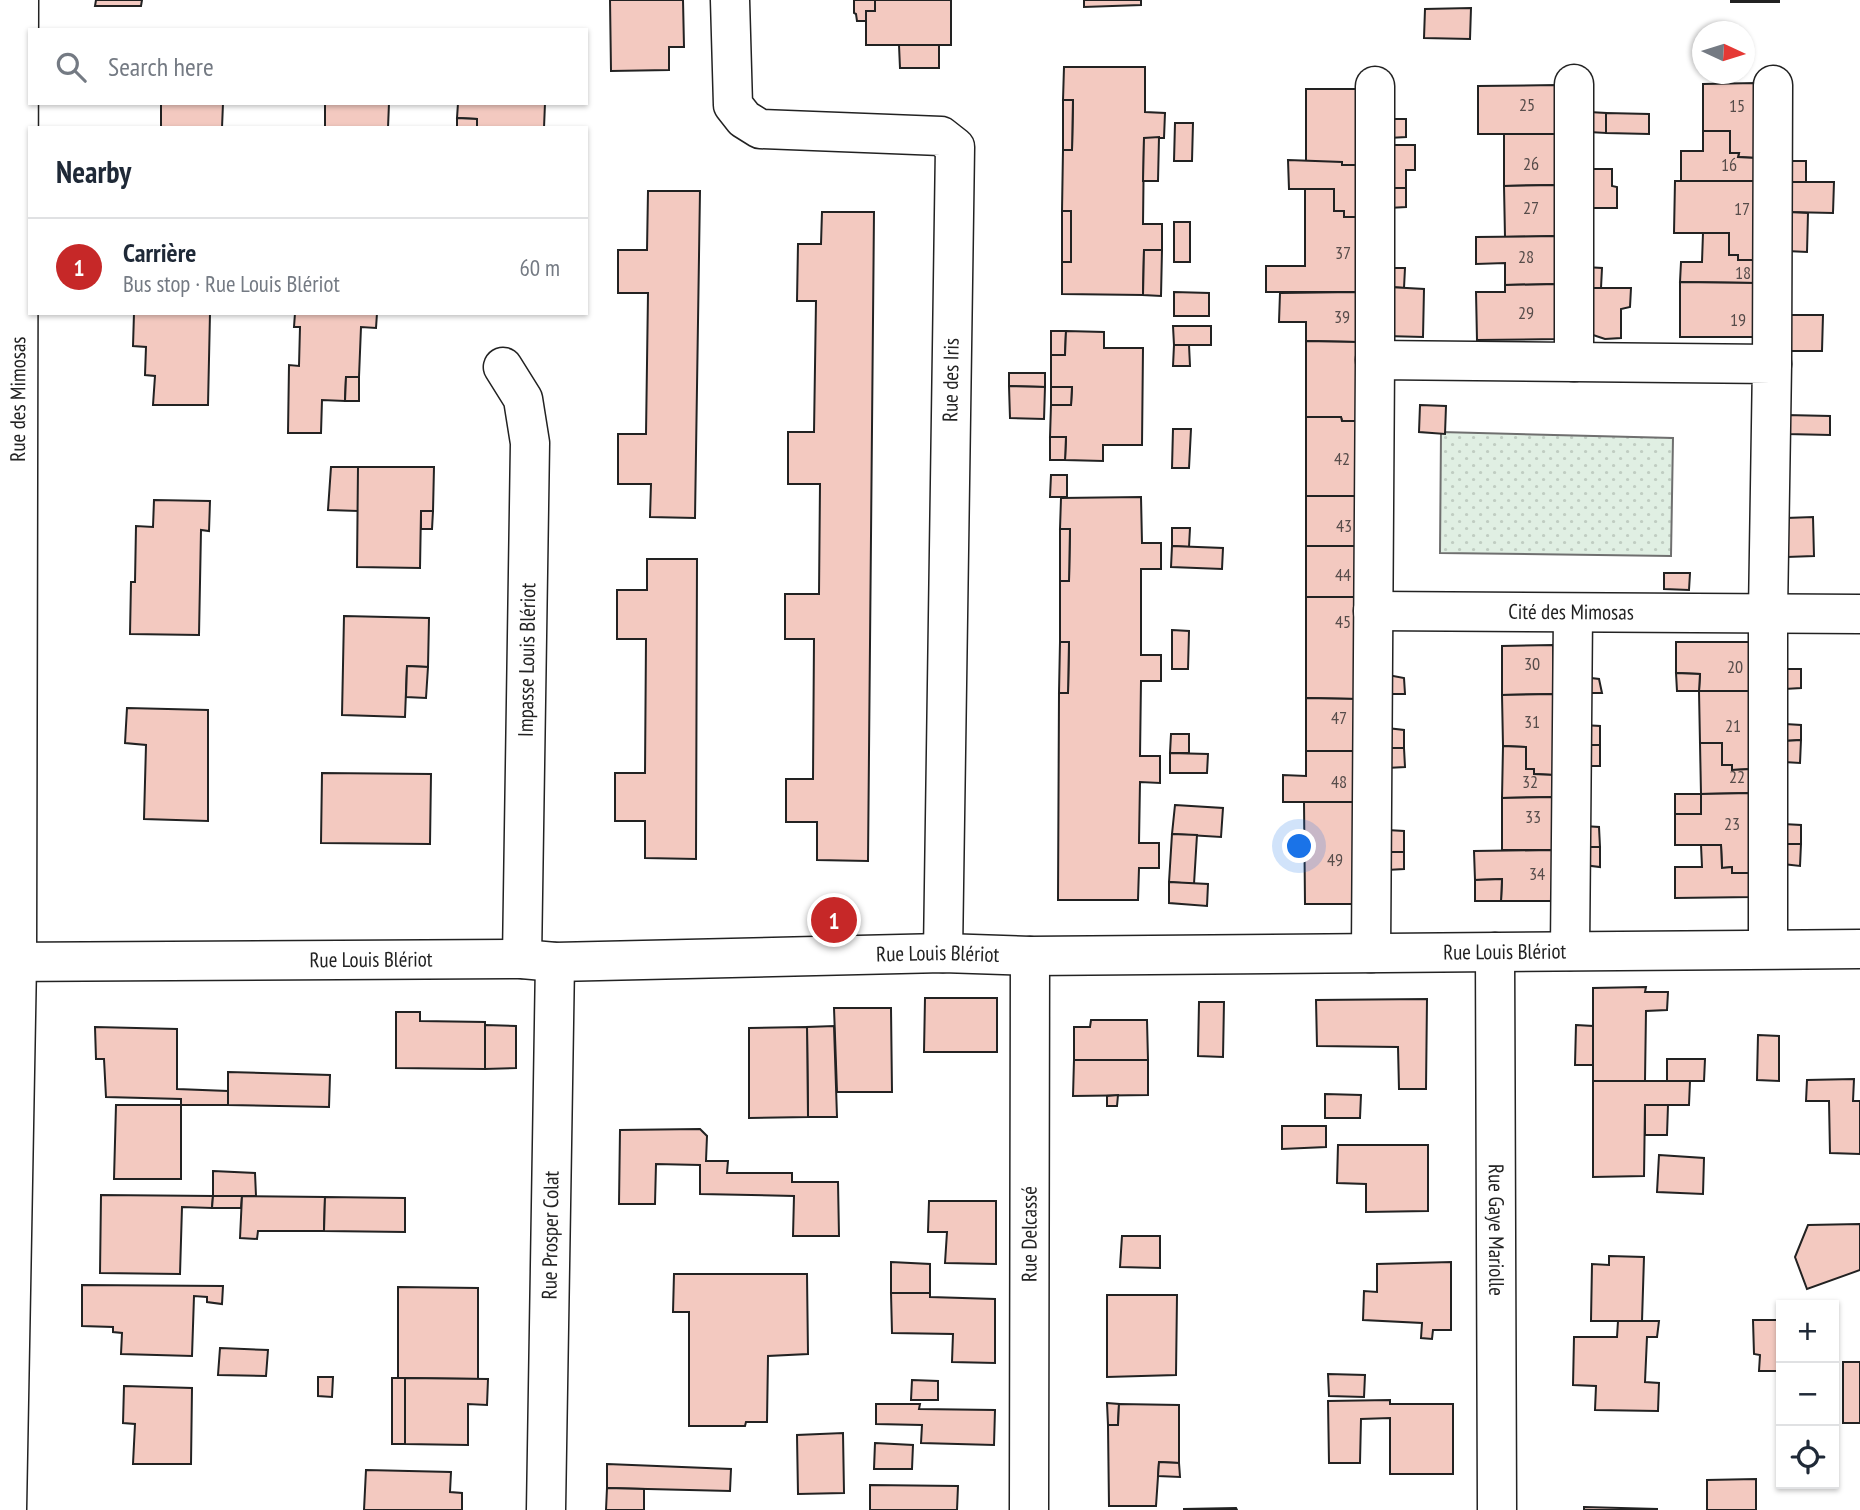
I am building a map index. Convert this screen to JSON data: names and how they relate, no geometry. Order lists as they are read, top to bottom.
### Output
{
  "streets": {
    "street": [
      "Rue des Iris",
      "Rue des Mimosas",
      "Cité des Mimosas",
      "Impasse Louis Blériot",
      "Rue Louis Blériot",
      "Rue Gaye Mariolle",
      "Rue Delcassé",
      "Rue Prosper Colat"
    ]
  },
  "crossings": [
    ["Rue des Iris", "Rue Louis Blériot"],
    ["Rue des Mimosas", "Rue Louis Blériot"],
    ["Impasse Louis Blériot", "Rue Louis Blériot"],
    ["Impasse Louis Blériot", "Rue Prosper Colat"],
    ["Rue Louis Blériot", "Rue Gaye Mariolle"],
    ["Rue Louis Blériot", "Rue Delcassé"],
    ["Rue Louis Blériot", "Rue Prosper Colat"]
  ],
  "house_numbers": [
    "25",
    "15",
    "26",
    "16",
    "27",
    "17",
    "37",
    "28",
    "18",
    "29",
    "39",
    "19",
    "42",
    "43",
    "44",
    "45",
    "30",
    "20",
    "47",
    "31",
    "21",
    "22",
    "48",
    "32",
    "33",
    "23",
    "49",
    "34"
  ],
  "north": "right",
  "page": {
    "search": "Search here",
    "heading": "Nearby",
    "list": [
      {
        "mark": "1",
        "name": "Carrière",
        "note": "Bus stop · Rue Louis Blériot",
        "value": "60 m"
      }
    ],
    "pins": "1",
    "map_buttons": ["+", "−"]
  }
}
